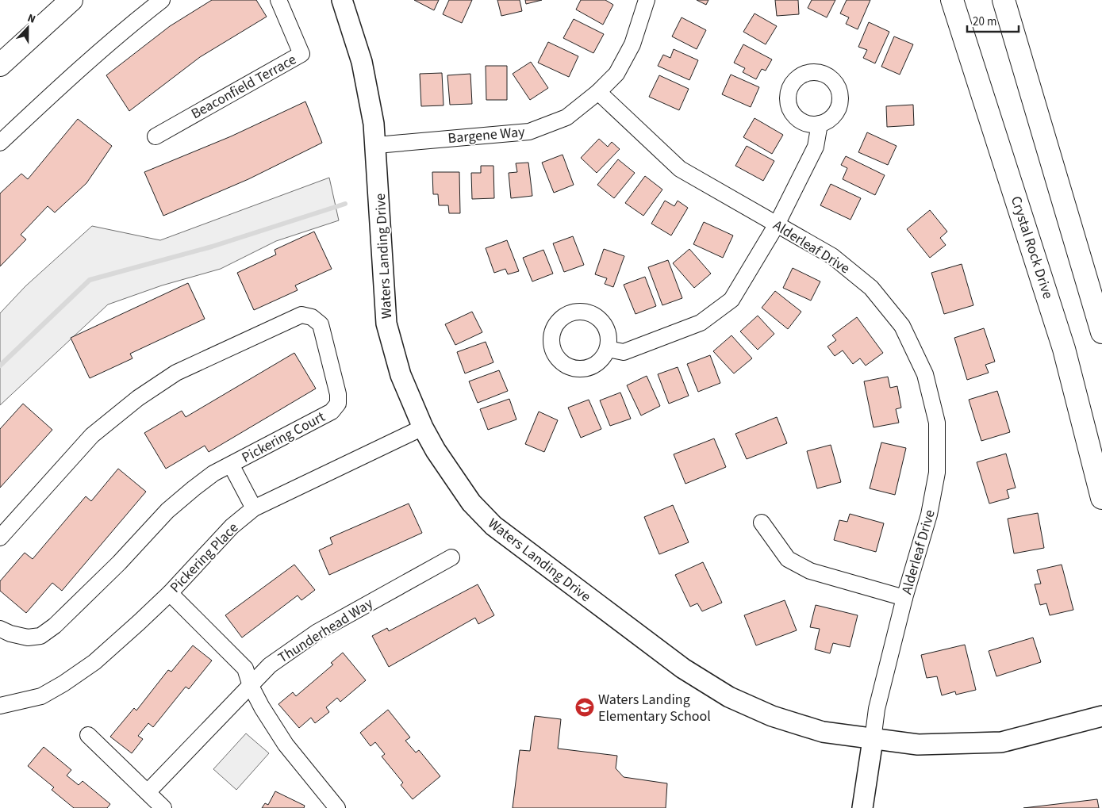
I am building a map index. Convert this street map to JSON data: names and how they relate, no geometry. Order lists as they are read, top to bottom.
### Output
{
  "streets": {
    "main road": ["Crystal Rock Drive"],
    "street": [
      "Beaconfield Terrace",
      "Bargene Way",
      "Alderleaf Drive",
      "Waters Landing Drive",
      "Pickering Court",
      "Pickering Place",
      "Thunderhead Way"
    ]
  },
  "crossings": [
    ["Bargene Way", "Alderleaf Drive"],
    ["Bargene Way", "Waters Landing Drive"],
    ["Alderleaf Drive", "Waters Landing Drive"],
    ["Waters Landing Drive", "Pickering Place"]
  ],
  "places": {
    "school or university": ["Waters Landing Elementary School"]
  },
  "scale_bar": "20 m",
  "north": "top"
}
